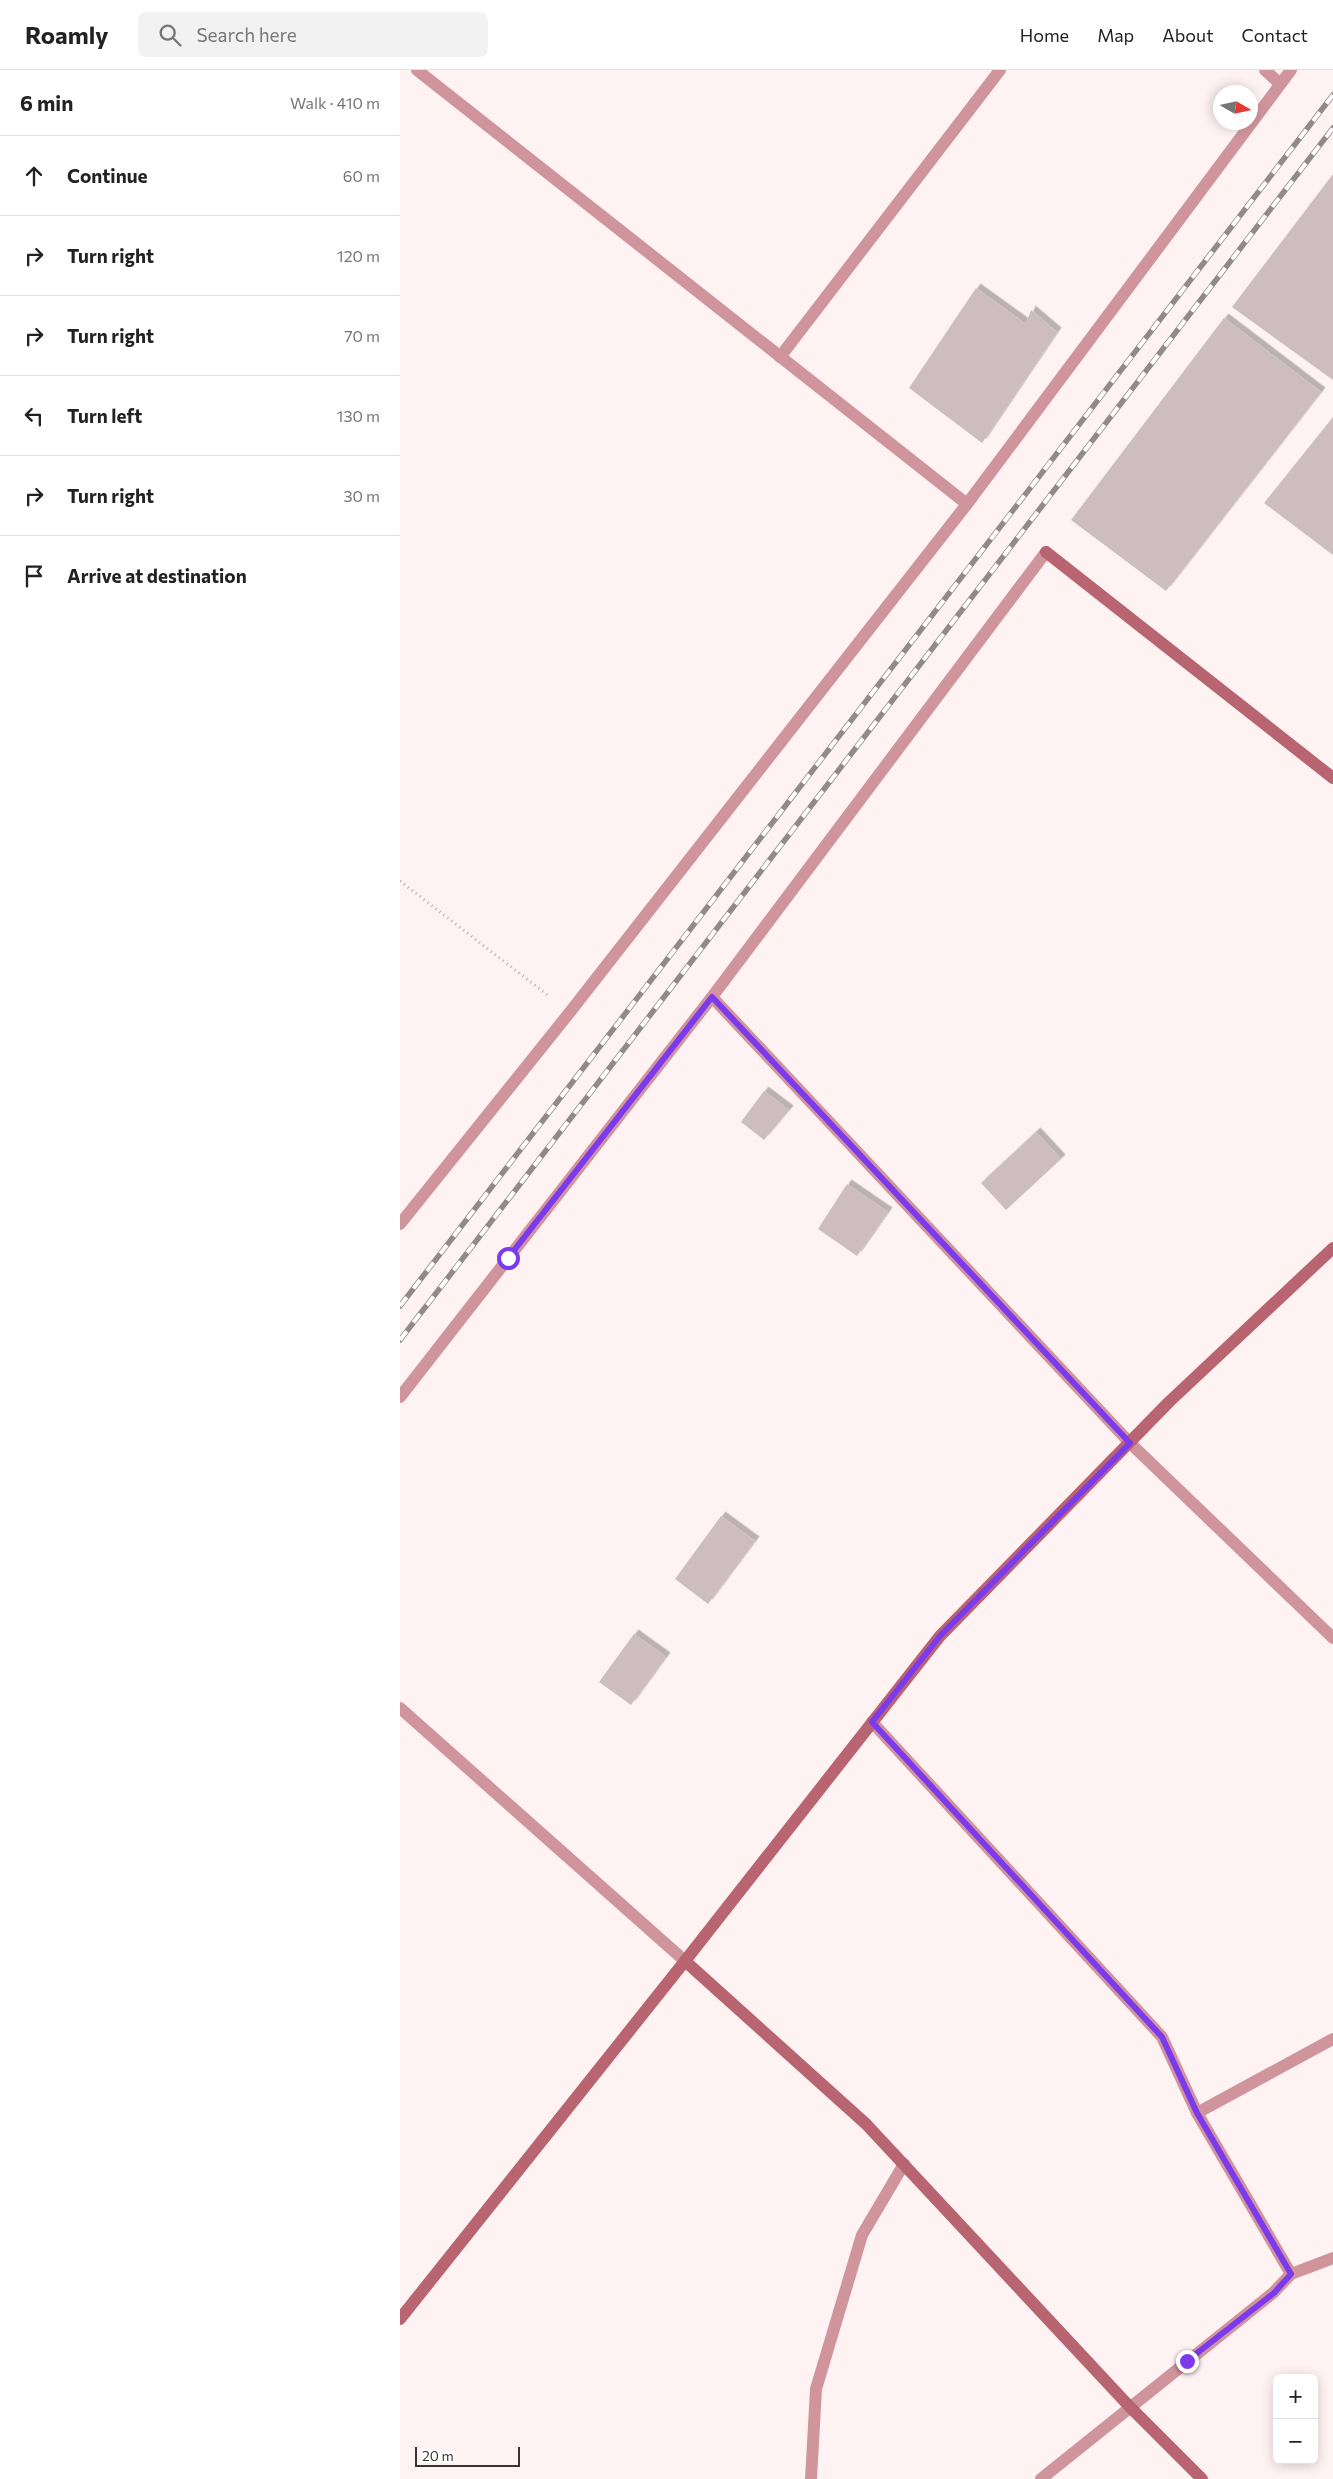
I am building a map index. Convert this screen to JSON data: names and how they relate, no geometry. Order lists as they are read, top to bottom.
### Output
{
  "scale_bar": "20 m",
  "north": "right",
  "page": {
    "header": "Roamly",
    "search": "Search here",
    "nav": [
      "Home",
      "Map",
      "About",
      "Contact"
    ],
    "heading": ["6 min", "Walk · 410 m"],
    "list": [
      ["Continue", "60 m"],
      ["Turn right", "120 m"],
      ["Turn right", "70 m"],
      ["Turn left", "130 m"],
      ["Turn right", "30 m"],
      "Arrive at destination"
    ],
    "map_buttons": ["+", "−"],
    "scale": "20 m"
  }
}
